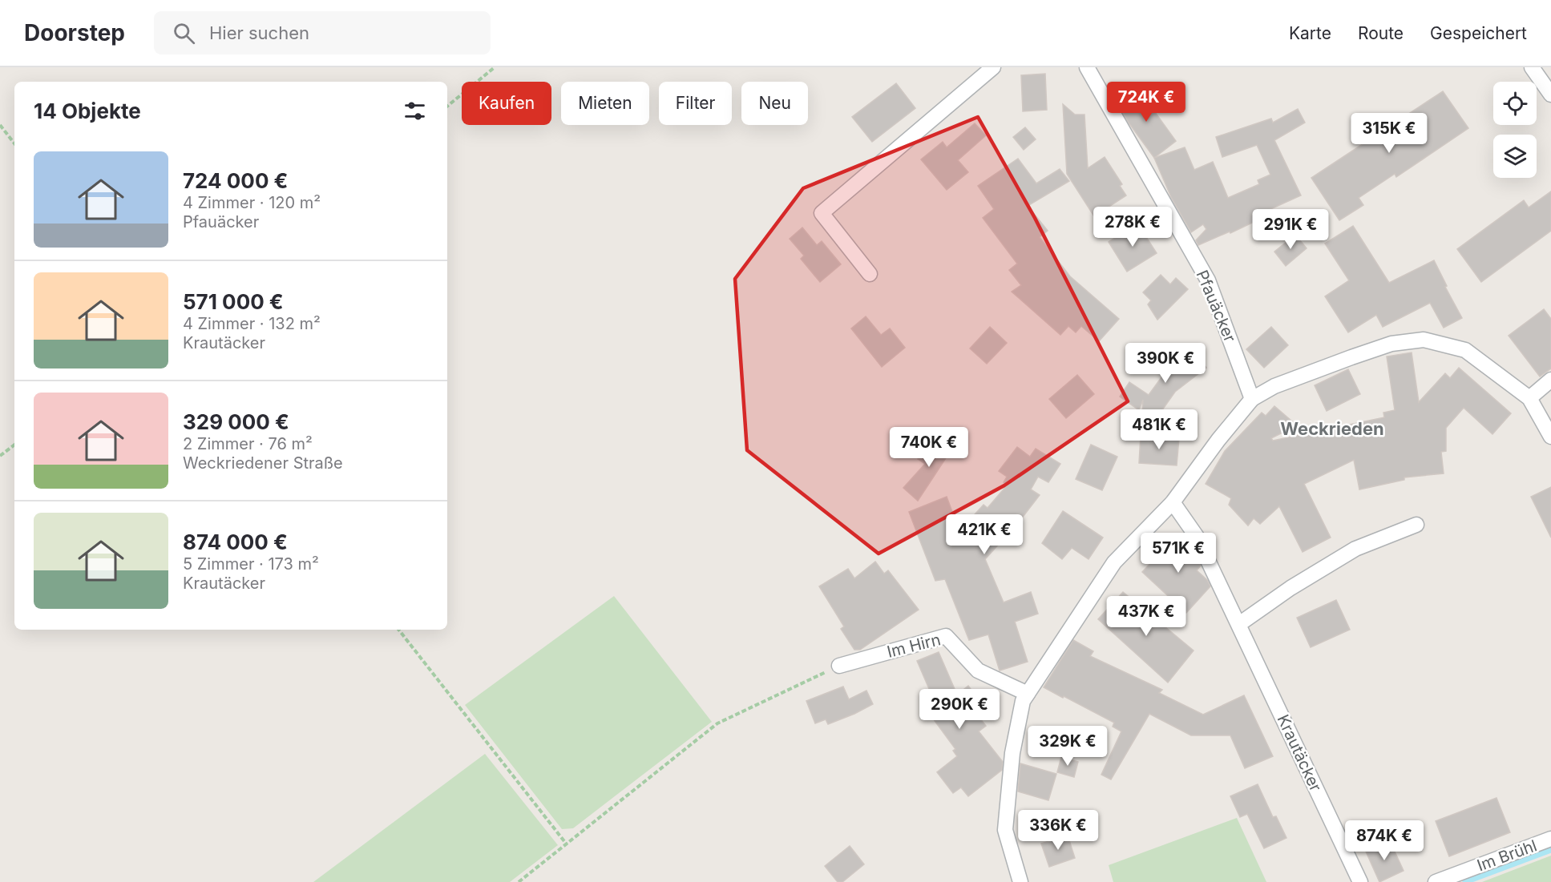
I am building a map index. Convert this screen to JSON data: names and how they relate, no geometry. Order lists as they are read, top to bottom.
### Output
{
  "streets": {
    "street": [
      "Pfauäcker",
      "Im Hirn",
      "Krautäcker",
      "Im Brühl"
    ]
  },
  "districts": ["Weckrieden"],
  "page": {
    "header": "Doorstep",
    "search": "Hier suchen",
    "nav": ["Karte", "Route", "Gespeichert"],
    "price": [
      "724K €",
      "315K €",
      "278K €",
      "291K €",
      "390K €",
      "481K €",
      "740K €",
      "421K €",
      "571K €",
      "437K €",
      "290K €",
      "329K €",
      "336K €",
      "874K €"
    ],
    "chip": [
      "Kaufen",
      "Mieten",
      "Filter",
      "Neu"
    ],
    "heading": "14 Objekte",
    "list": [
      {
        "name": "724 000 €",
        "note": "4 Zimmer · 120 m² · Pfauäcker"
      },
      {
        "name": "571 000 €",
        "note": "4 Zimmer · 132 m² · Krautäcker"
      },
      {
        "name": "329 000 €",
        "note": "2 Zimmer · 76 m² · Weckriedener Straße"
      },
      {
        "name": "874 000 €",
        "note": "5 Zimmer · 173 m² · Krautäcker"
      }
    ]
  }
}
